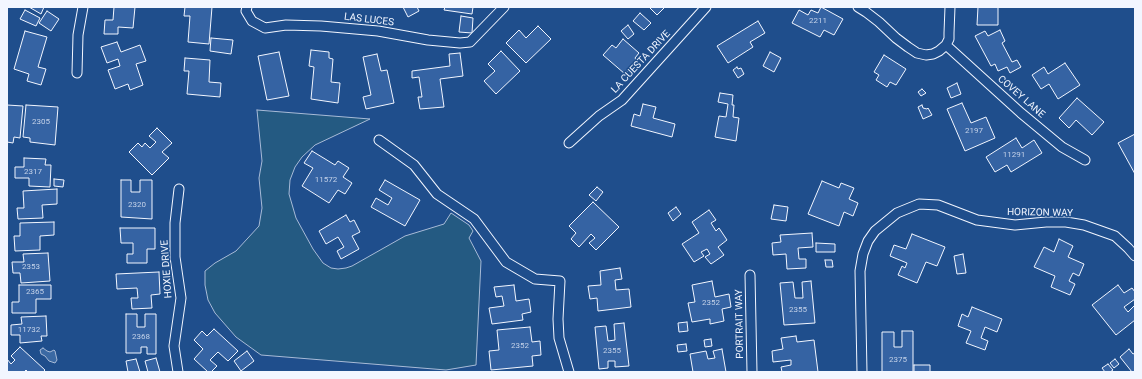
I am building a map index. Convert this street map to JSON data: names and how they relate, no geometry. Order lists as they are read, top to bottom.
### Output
{
  "streets": {
    "street": [
      "LAS LUCES",
      "LA CUESTA DRIVE",
      "COVEY LANE",
      "HORIZON WAY",
      "HOXIE DRIVE",
      "PORTRAIT WAY"
    ]
  },
  "house_numbers": [
    "2211",
    "2305",
    "2197",
    "11291",
    "2317",
    "11572",
    "2320",
    "2353",
    "2365",
    "2352",
    "2355",
    "11732",
    "2368",
    "2352",
    "2355",
    "2375"
  ]
}
